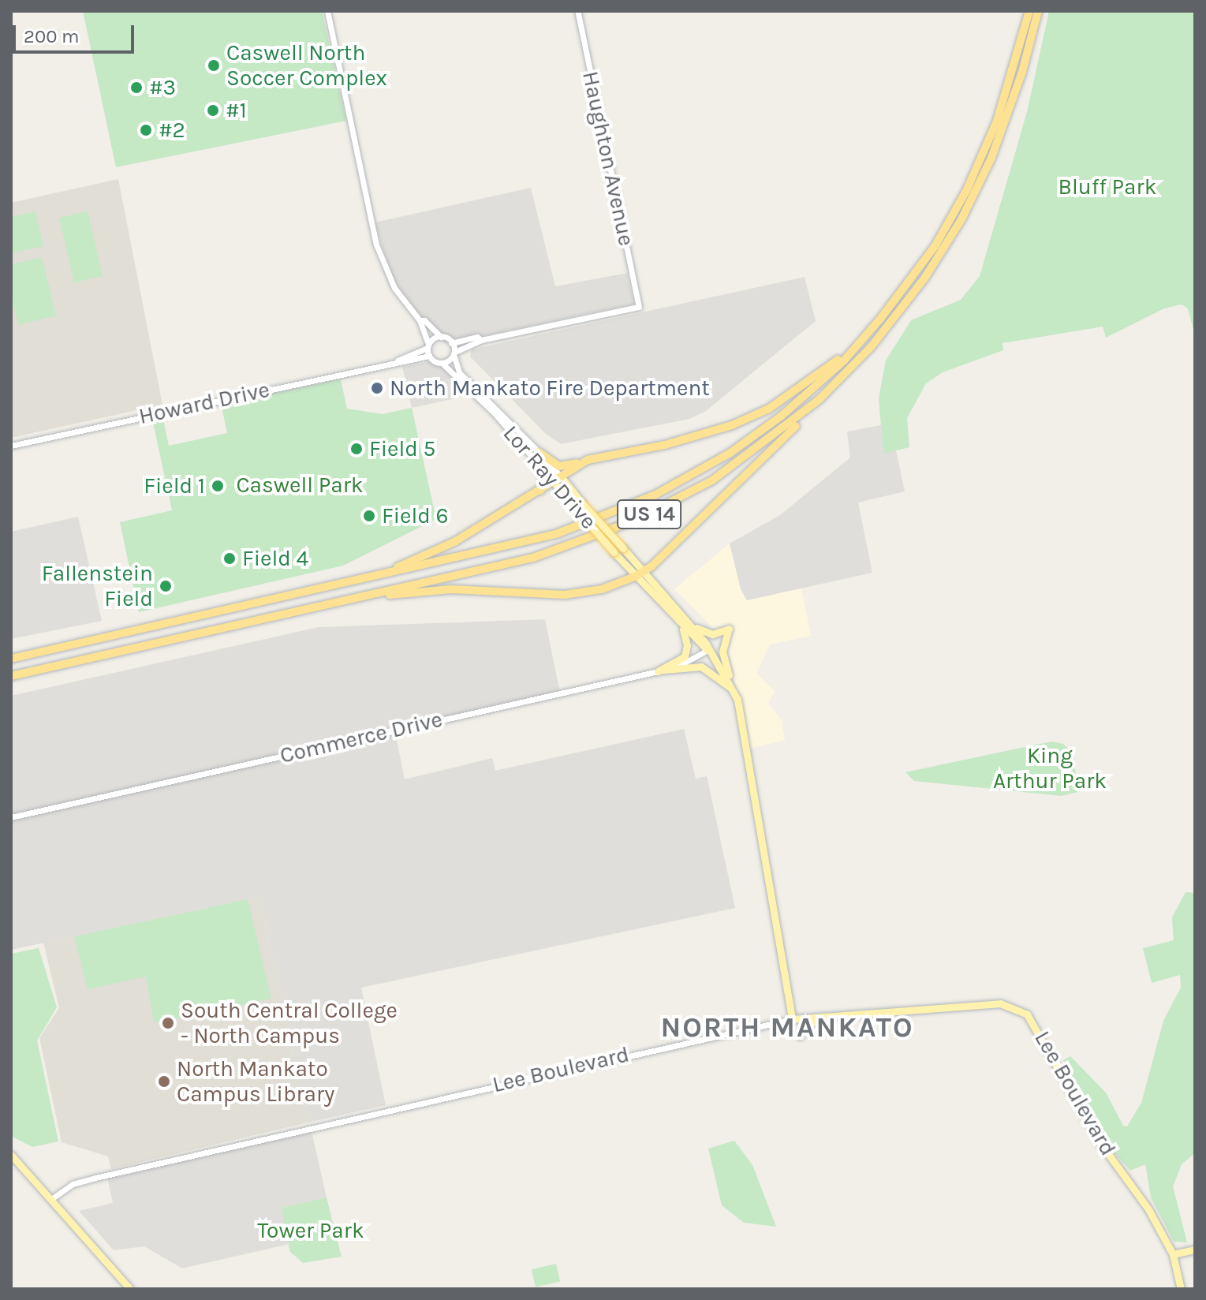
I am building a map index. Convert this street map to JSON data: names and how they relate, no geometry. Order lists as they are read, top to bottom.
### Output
{
  "streets": {
    "highway": ["US 14"],
    "main road": ["Lor Ray Drive", "Lee Boulevard"],
    "street": ["Haughton Avenue", "Howard Drive", "Commerce Drive"]
  },
  "crossings": [
    ["Howard Drive", "Lor Ray Drive"],
    ["Lor Ray Drive", "Commerce Drive"],
    ["Lor Ray Drive", "Lee Boulevard"]
  ],
  "districts": ["NORTH MANKATO"],
  "parks": [
    "Bluff Park",
    "Caswell Park",
    "King Arthur Park",
    "Tower Park"
  ],
  "places": [
    "Caswell North Soccer Complex",
    "#3",
    "#1",
    "#2",
    "North Mankato Fire Department",
    "Field 5",
    "Field 1",
    "Field 6",
    "Field 4",
    "Fallenstein Field",
    "South Central College - North Campus",
    "North Mankato Campus Library"
  ],
  "scale_bar": "200 m"
}
